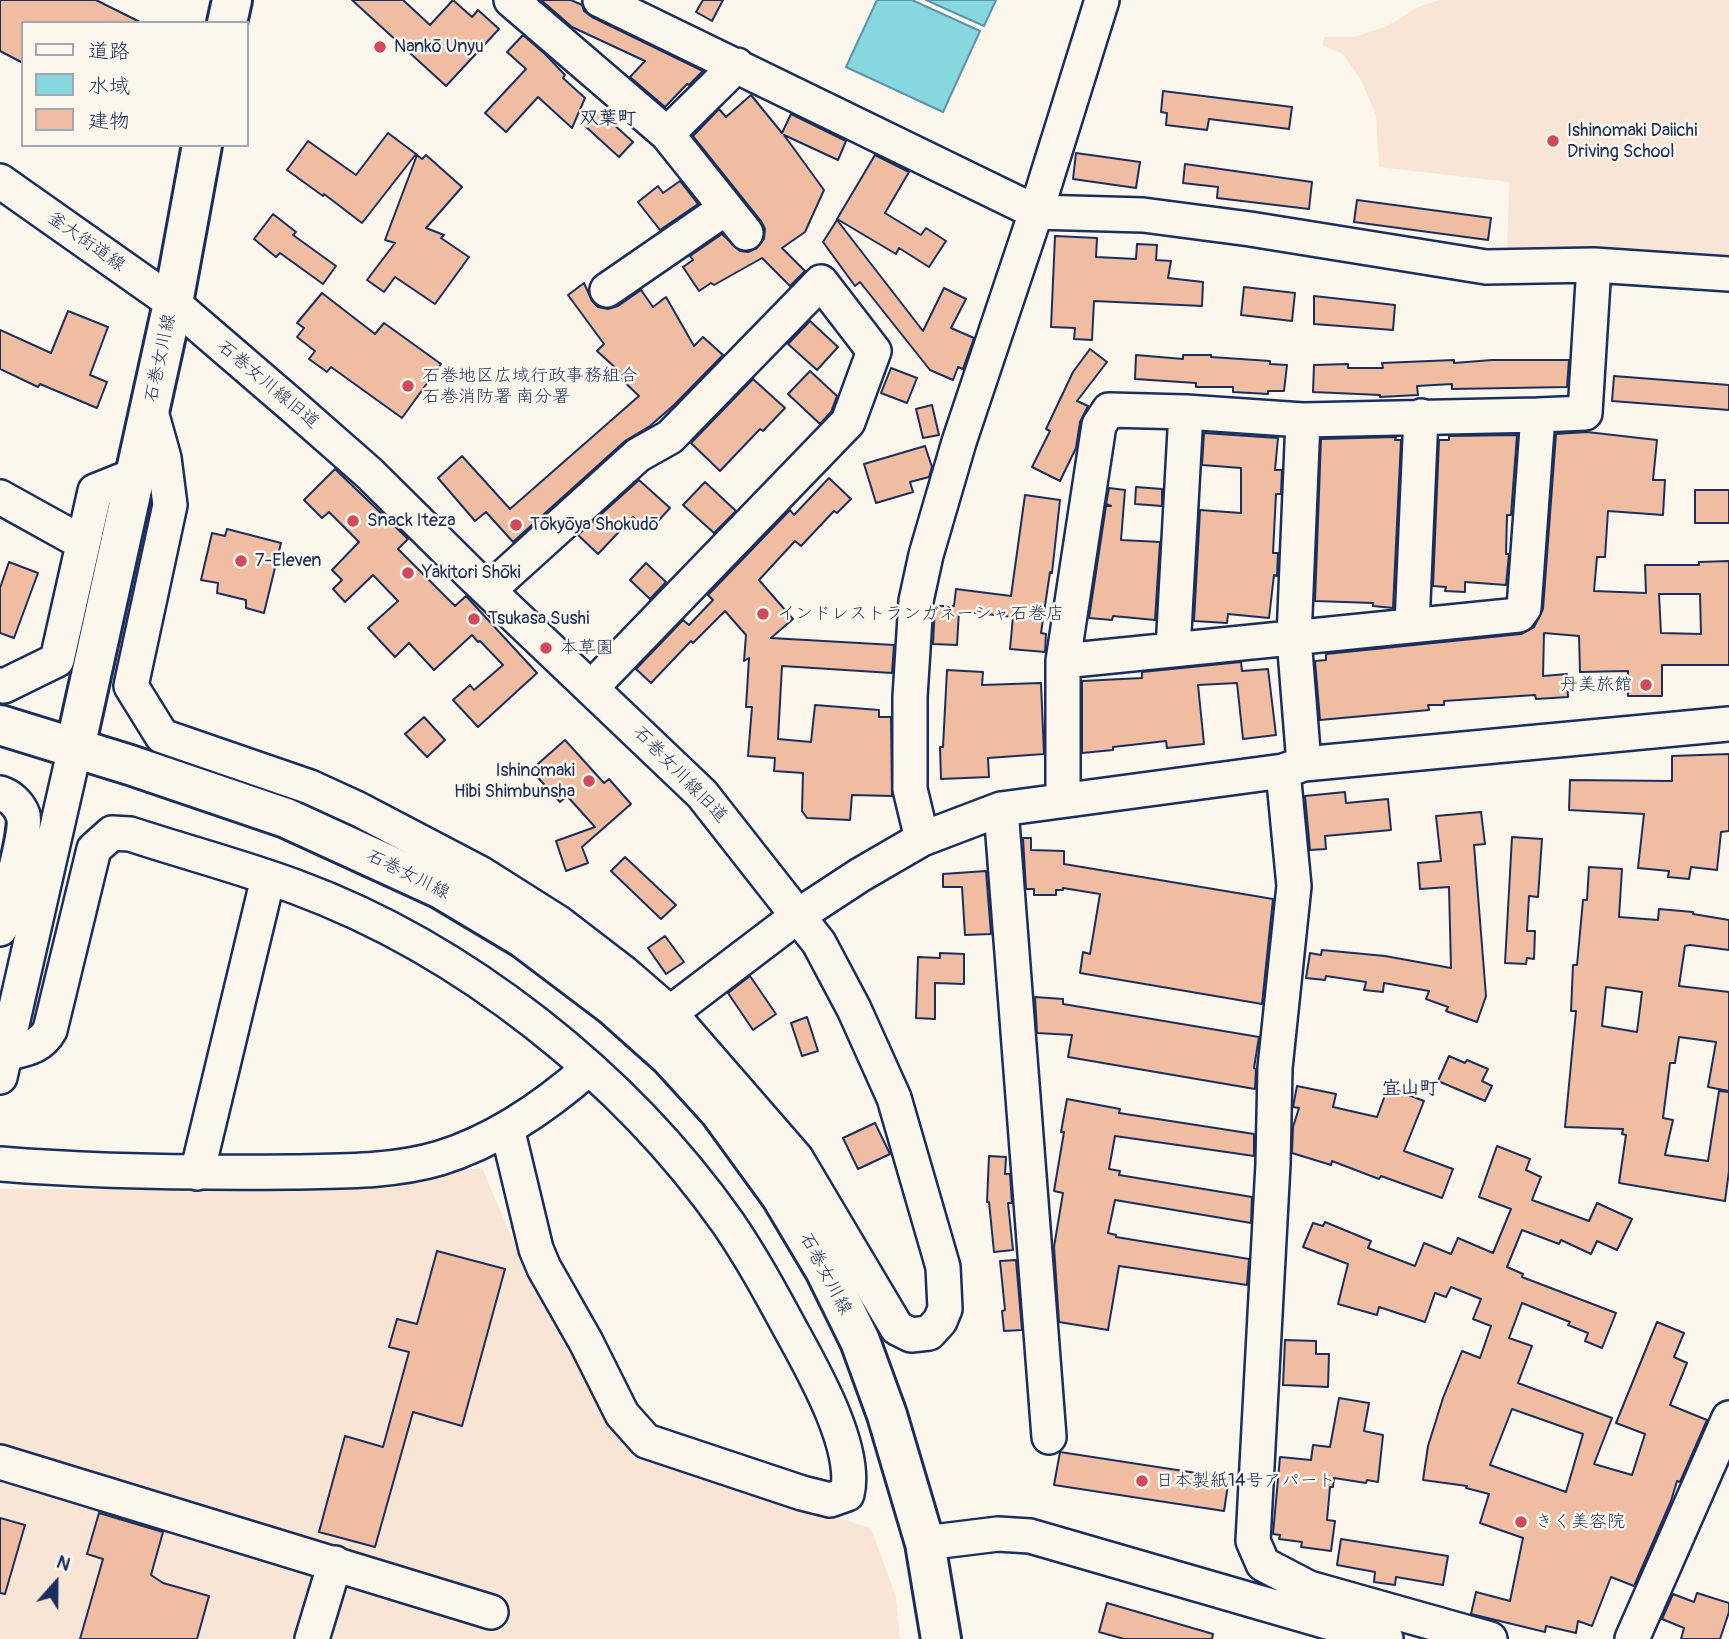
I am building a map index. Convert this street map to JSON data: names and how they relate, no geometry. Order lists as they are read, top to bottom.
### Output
{
  "streets": {
    "main road": ["石巻女川線"],
    "street": ["釜大街道線", "石巻女川線旧道"]
  },
  "crossings": [
    ["釜大街道線", "石巻女川線"],
    ["釜大街道線", "石巻女川線旧道"],
    ["石巻女川線", "石巻女川線旧道"]
  ],
  "districts": ["双葉町", "宜山町"],
  "places": [
    "Nankō Unyu",
    "Ishinomaki Daiichi Driving School",
    "石巻地区広域行政事務組合 石巻消防署 南分署",
    "Snack Iteza",
    "Tōkyōya Shokudō",
    "7-Eleven",
    "Yakitori Shōki",
    "インドレストランガネーシャ石巻店",
    "Tsukasa Sushi",
    "本草園",
    "丹美旅館",
    "Ishinomaki Hibi Shimbunsha",
    "日本製紙14号アパート",
    "きく美容院"
  ],
  "legend": ["道路", "水域", "建物"],
  "north": "top"
}
